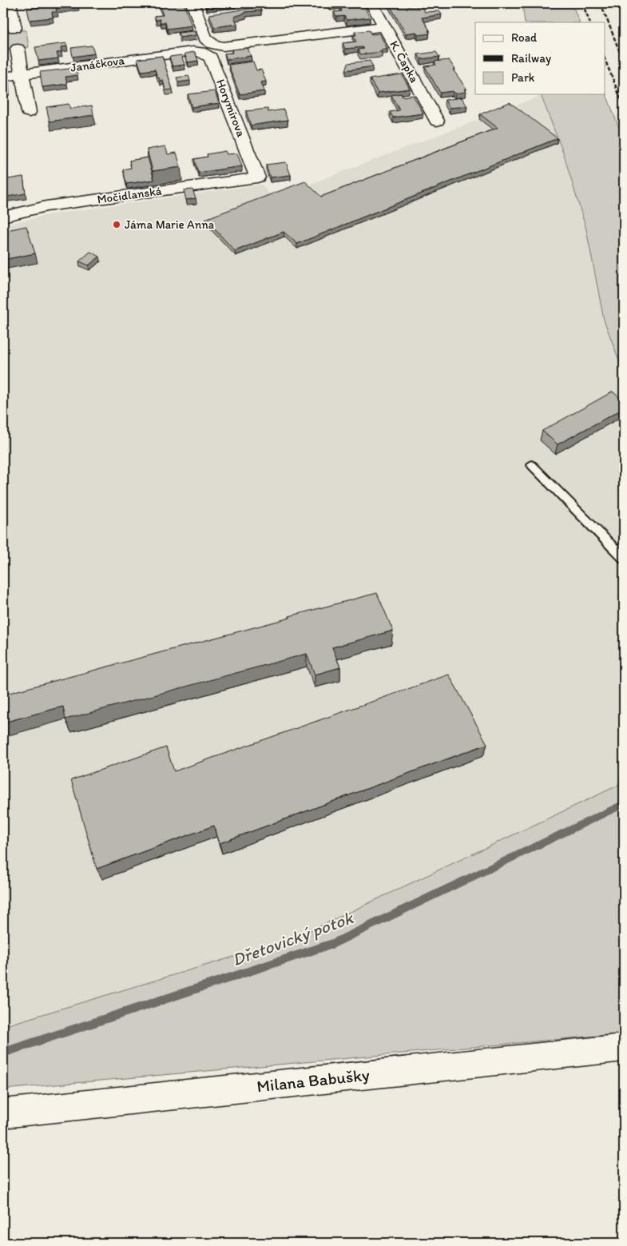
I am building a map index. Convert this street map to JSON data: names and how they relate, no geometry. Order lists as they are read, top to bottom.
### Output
{
  "streets": {
    "street": [
      "K. Čapka",
      "Janáčkova",
      "Horymírova",
      "Močidlanská",
      "Milana Babušky"
    ]
  },
  "crossings": [
    ["Janáčkova", "Horymírova"],
    ["Horymírova", "Močidlanská"]
  ],
  "water": ["Dřetovický potok"],
  "places": ["Jáma Marie Anna"],
  "legend": ["Road", "Railway", "Park"]
}
